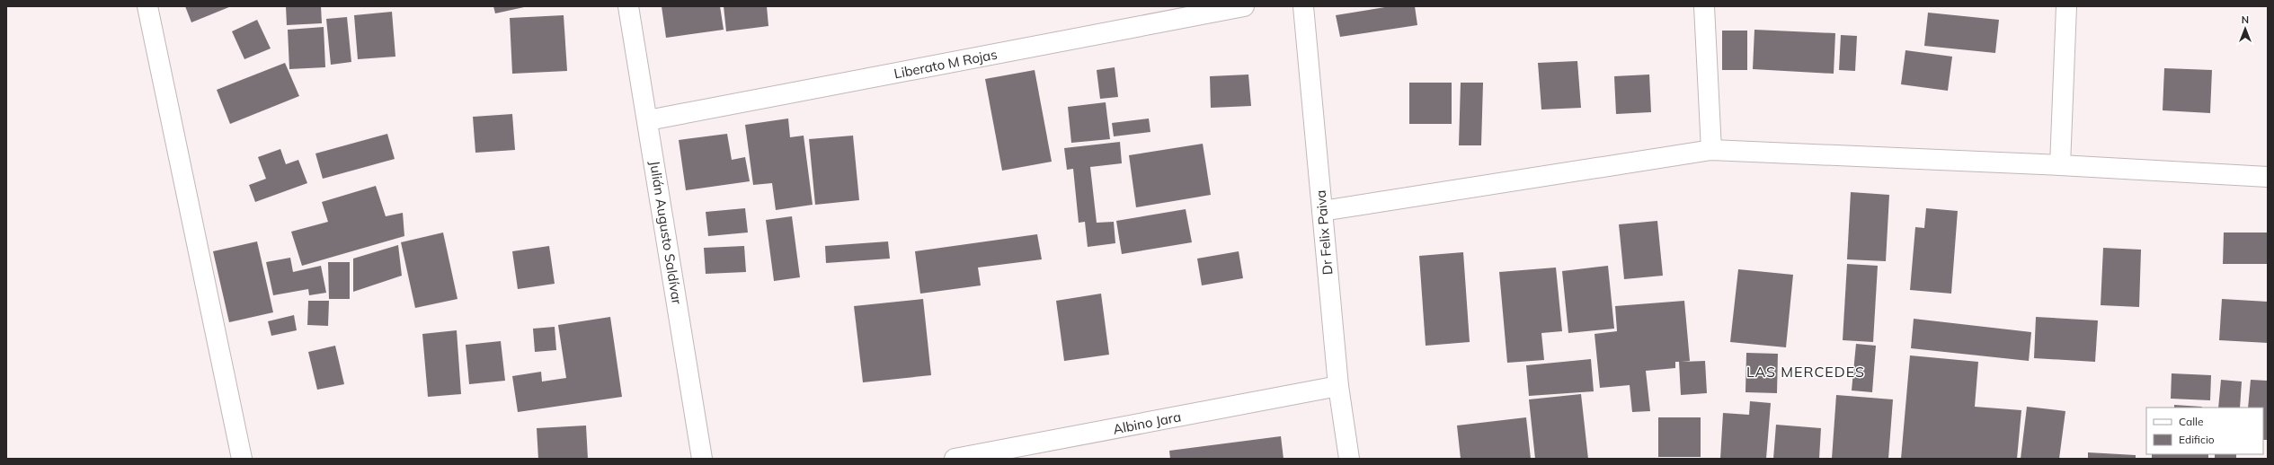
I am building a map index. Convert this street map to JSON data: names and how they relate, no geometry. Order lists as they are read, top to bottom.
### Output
{
  "streets": {
    "street": [
      "Liberato M Rojas",
      "Julián Augusto Saldívar",
      "Dr Felix Paiva",
      "Albino Jara"
    ]
  },
  "crossings": [
    ["Liberato M Rojas", "Julián Augusto Saldívar"],
    ["Dr Felix Paiva", "Albino Jara"]
  ],
  "districts": ["LAS MERCEDES"],
  "legend": ["Calle", "Edificio"],
  "north": "top"
}
